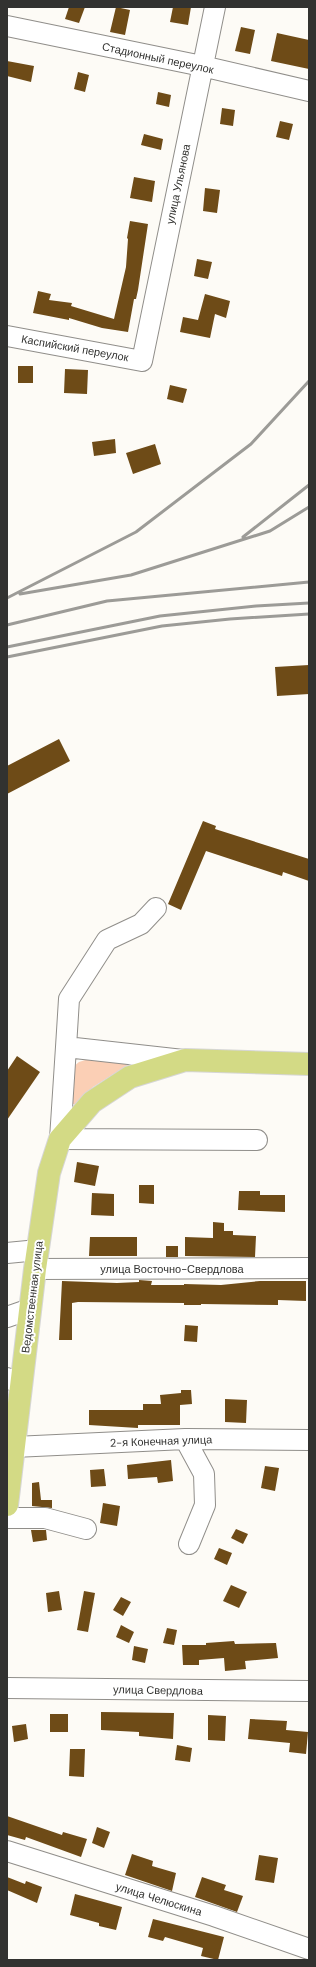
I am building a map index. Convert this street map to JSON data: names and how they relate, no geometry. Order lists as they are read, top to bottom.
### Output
{
  "streets": {
    "main road": ["Ведомственная улица"],
    "street": [
      "Стадионный переулок",
      "улица Ульянова",
      "Каспийский переулок",
      "улица Восточно-Свердлова",
      "2-я Конечная улица",
      "улица Свердлова",
      "улица Челюскина"
    ]
  },
  "crossings": [
    ["Стадионный переулок", "улица Ульянова"],
    ["улица Ульянова", "Каспийский переулок"],
    ["улица Восточно-Свердлова", "Ведомственная улица"],
    ["Ведомственная улица", "2-я Конечная улица"]
  ]
}
